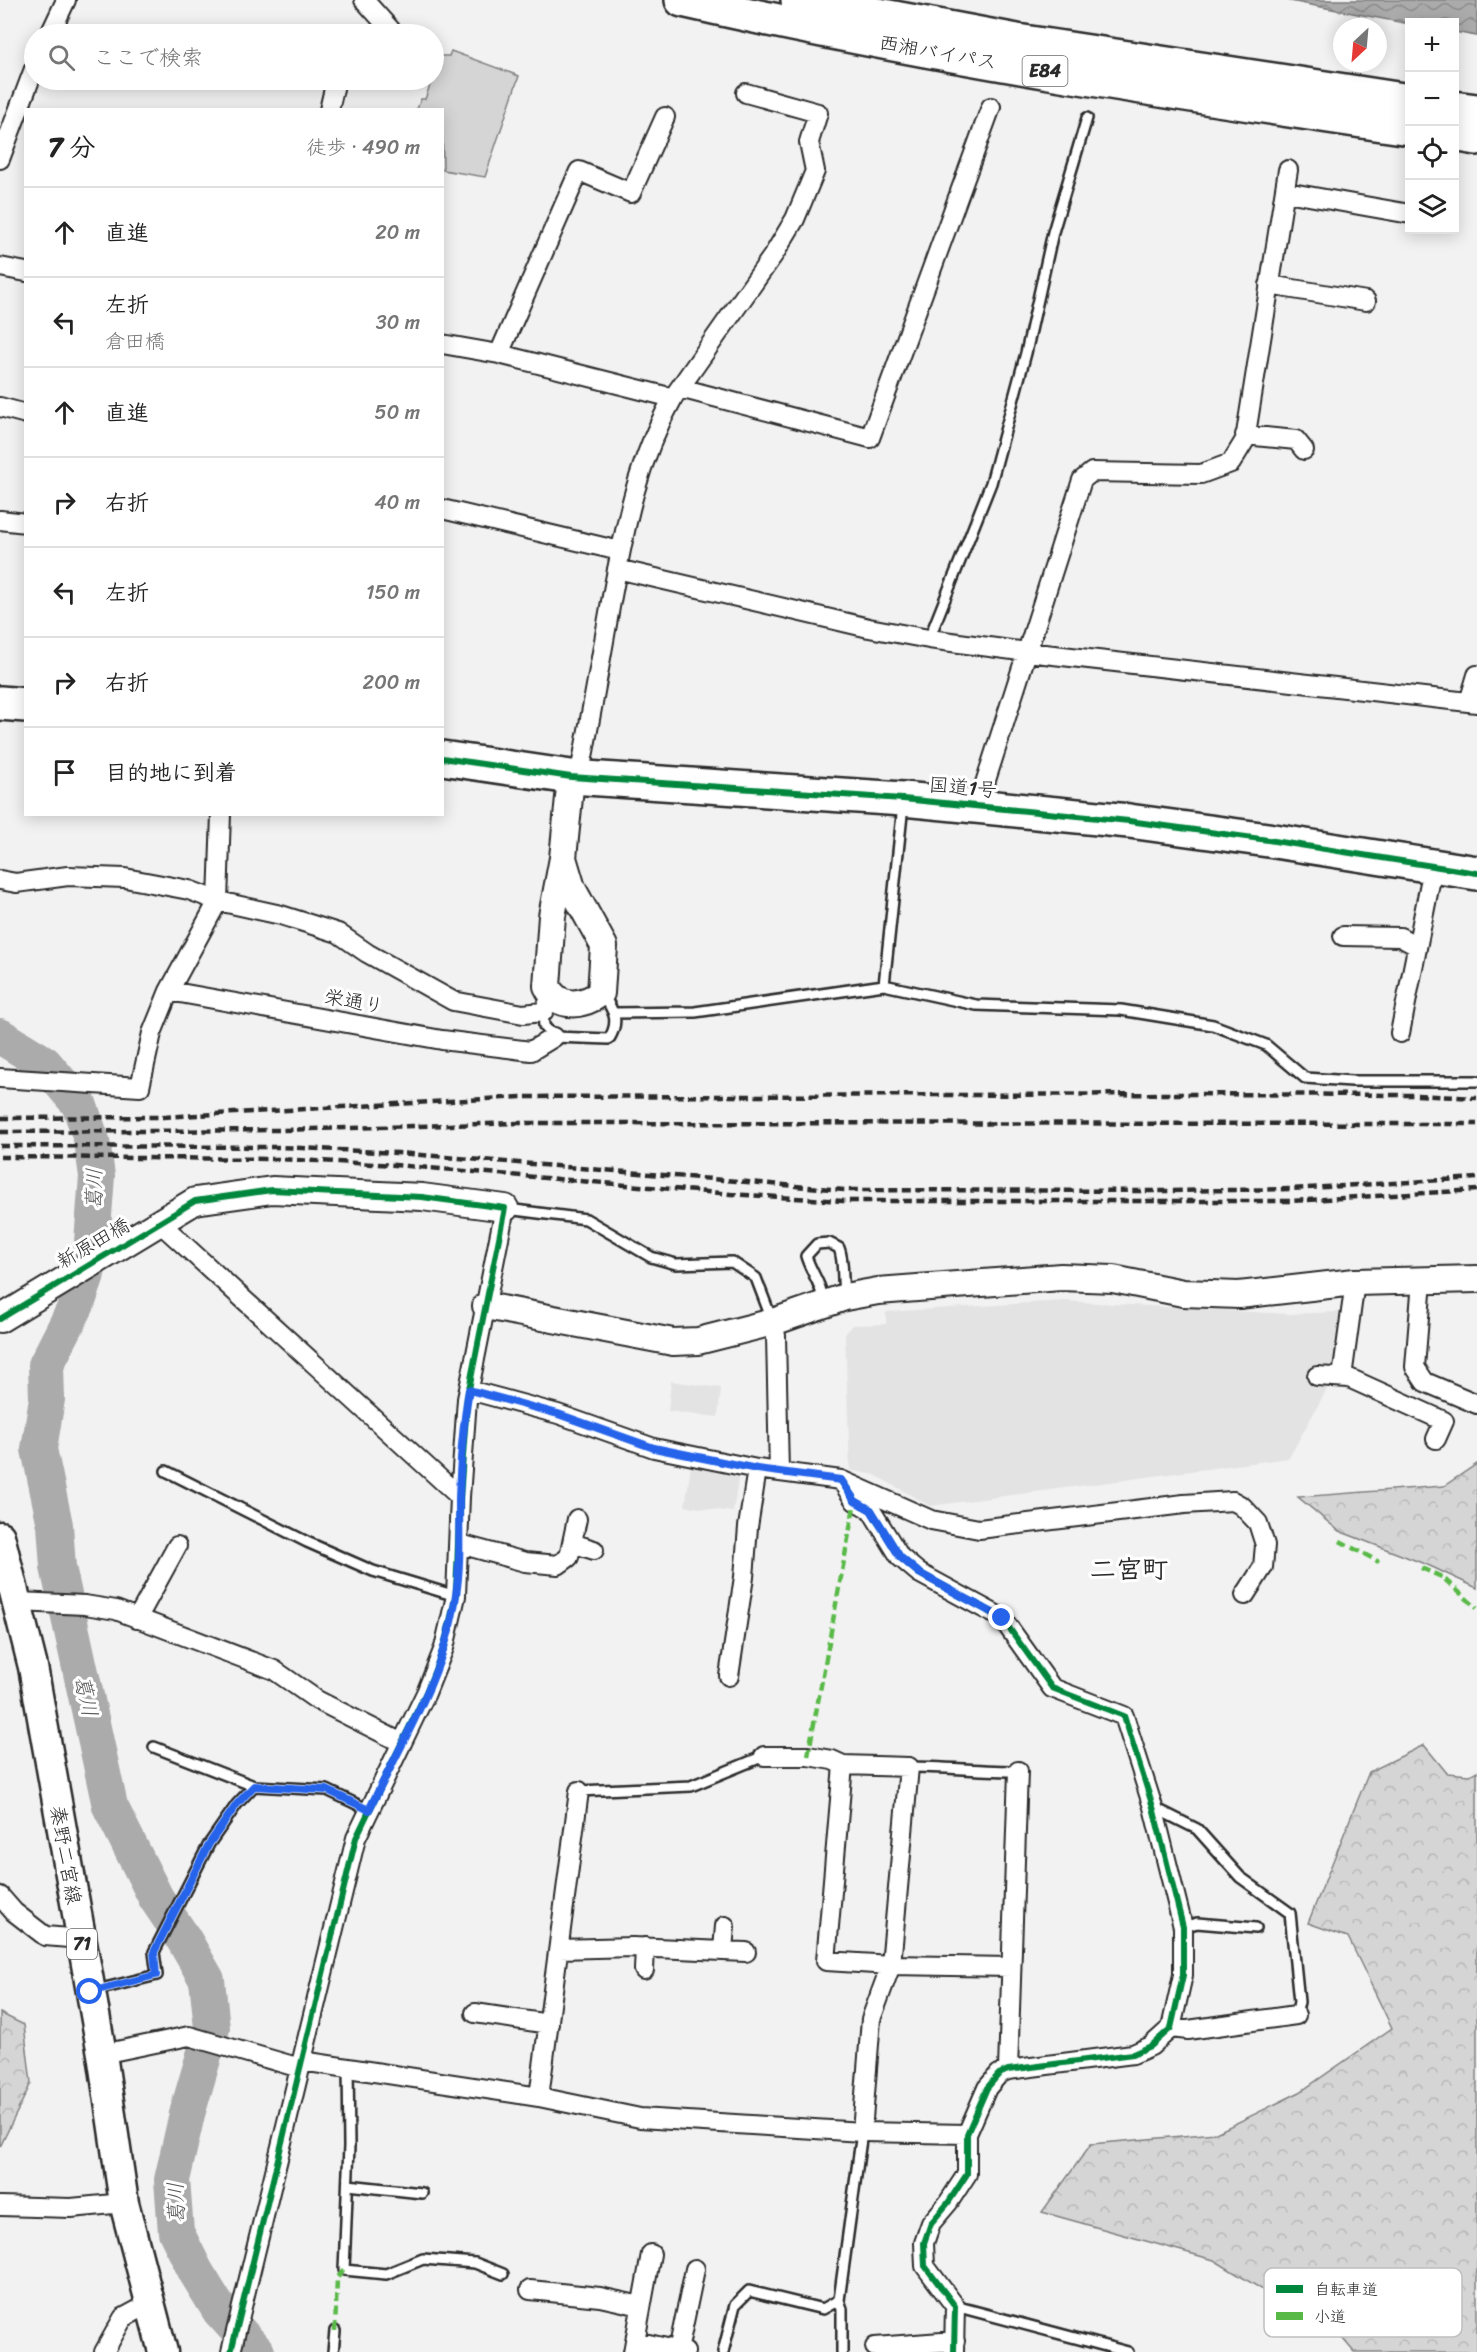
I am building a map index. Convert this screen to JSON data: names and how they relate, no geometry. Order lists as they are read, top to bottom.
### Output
{
  "streets": {
    "highway": ["西湘バイパス", "E84", "国道1号"],
    "main road": ["秦野二宮線", "71"],
    "street": ["栄通り", "新原田橋"]
  },
  "districts": ["二宮町"],
  "water": ["葛川"],
  "legend": ["自転車道", "小道"],
  "north": "bottom left",
  "page": {
    "map_buttons": ["+", "−"],
    "search": "ここで検索",
    "heading": ["7 分", "徒歩 · 490 m"],
    "list": [
      ["直進", "20 m"],
      ["左折", "倉田橋", "30 m"],
      ["直進", "50 m"],
      ["右折", "40 m"],
      ["左折", "150 m"],
      ["右折", "200 m"],
      "目的地に到着"
    ]
  }
}
